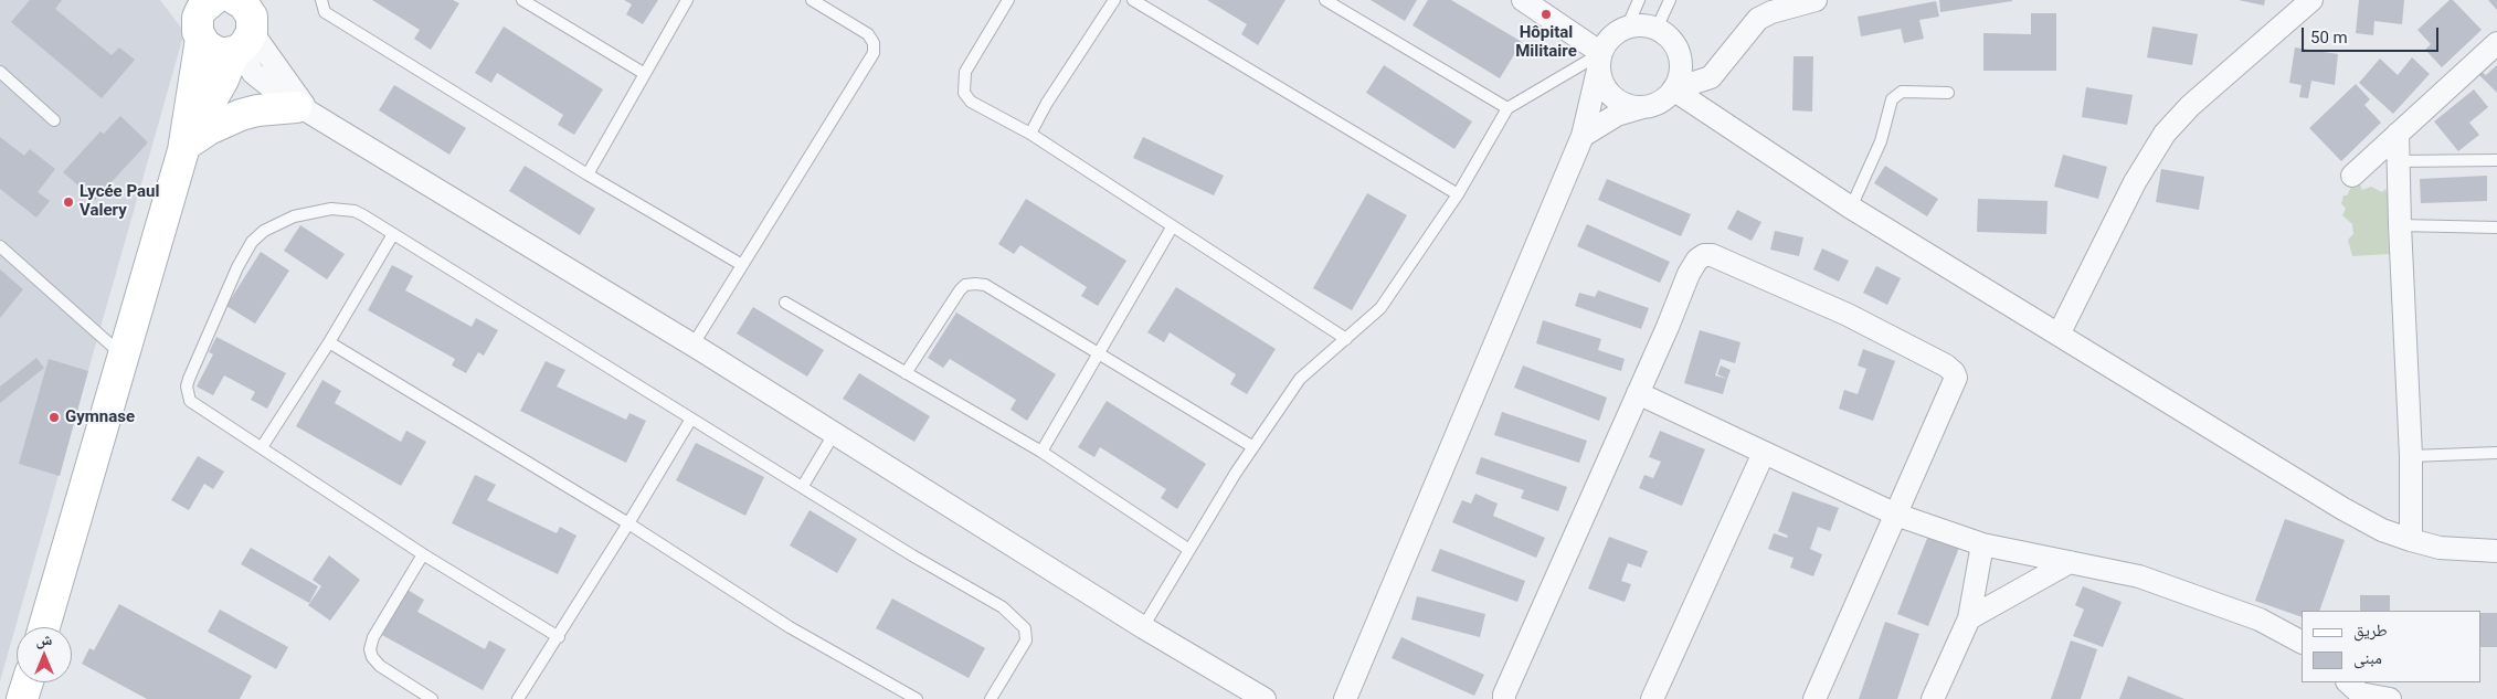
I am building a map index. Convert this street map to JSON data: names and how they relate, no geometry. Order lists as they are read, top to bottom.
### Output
{
  "places": ["Hôpital Militaire", "Lycée Paul Valery", "Gymnase"],
  "legend": ["طريق", "مبنى"],
  "scale_bar": "50 m",
  "north": "top"
}
